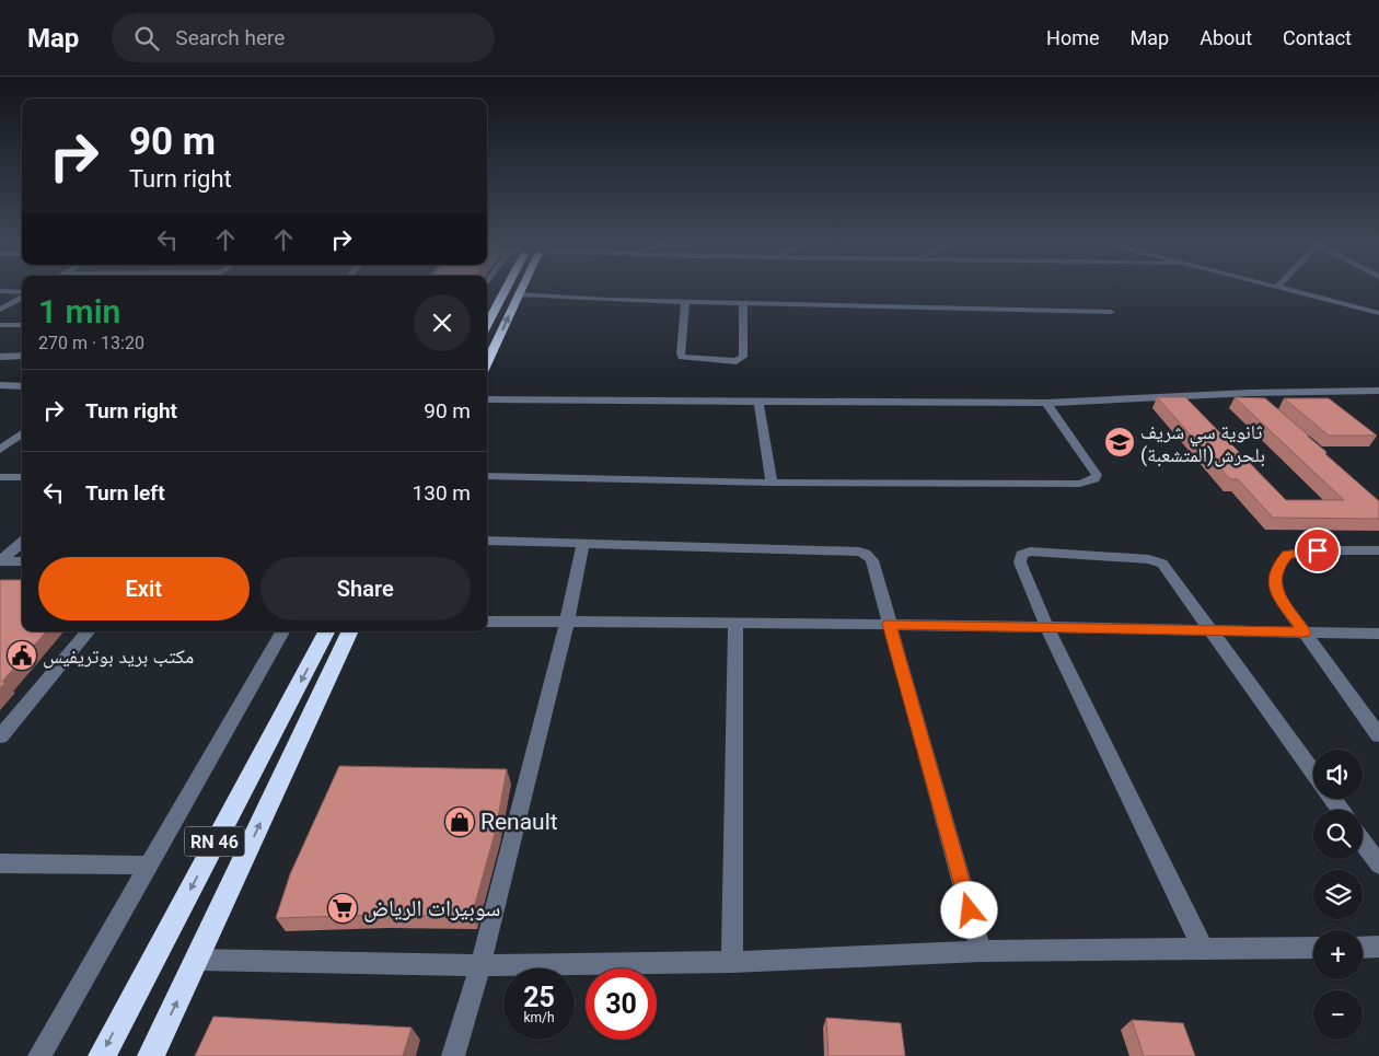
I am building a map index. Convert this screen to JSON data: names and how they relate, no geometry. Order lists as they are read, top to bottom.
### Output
{
  "streets": {
    "highway": ["RN 46"]
  },
  "places": {
    "school or university": ["ثانوية سي شريف بلحرش(المتشعبة)"],
    "public building": ["مكتب بريد بوتريفيس"],
    "shop": ["Renault"],
    "supermarket": ["سوبيرات الرياض"]
  },
  "page": {
    "header": "Map",
    "search": "Search here",
    "nav": [
      "Home",
      "Map",
      "About",
      "Contact"
    ],
    "turn": ["90 m", "Turn right"],
    "heading": ["1 min", "270 m · 13:20"],
    "list": [
      {
        "name": "Turn right",
        "value": "90 m"
      },
      {
        "name": "Turn left",
        "value": "130 m"
      }
    ],
    "buttons": ["Exit", "Share"],
    "map_buttons": ["+", "−"],
    "speed": "25 km/h",
    "limit": "30"
  }
}
